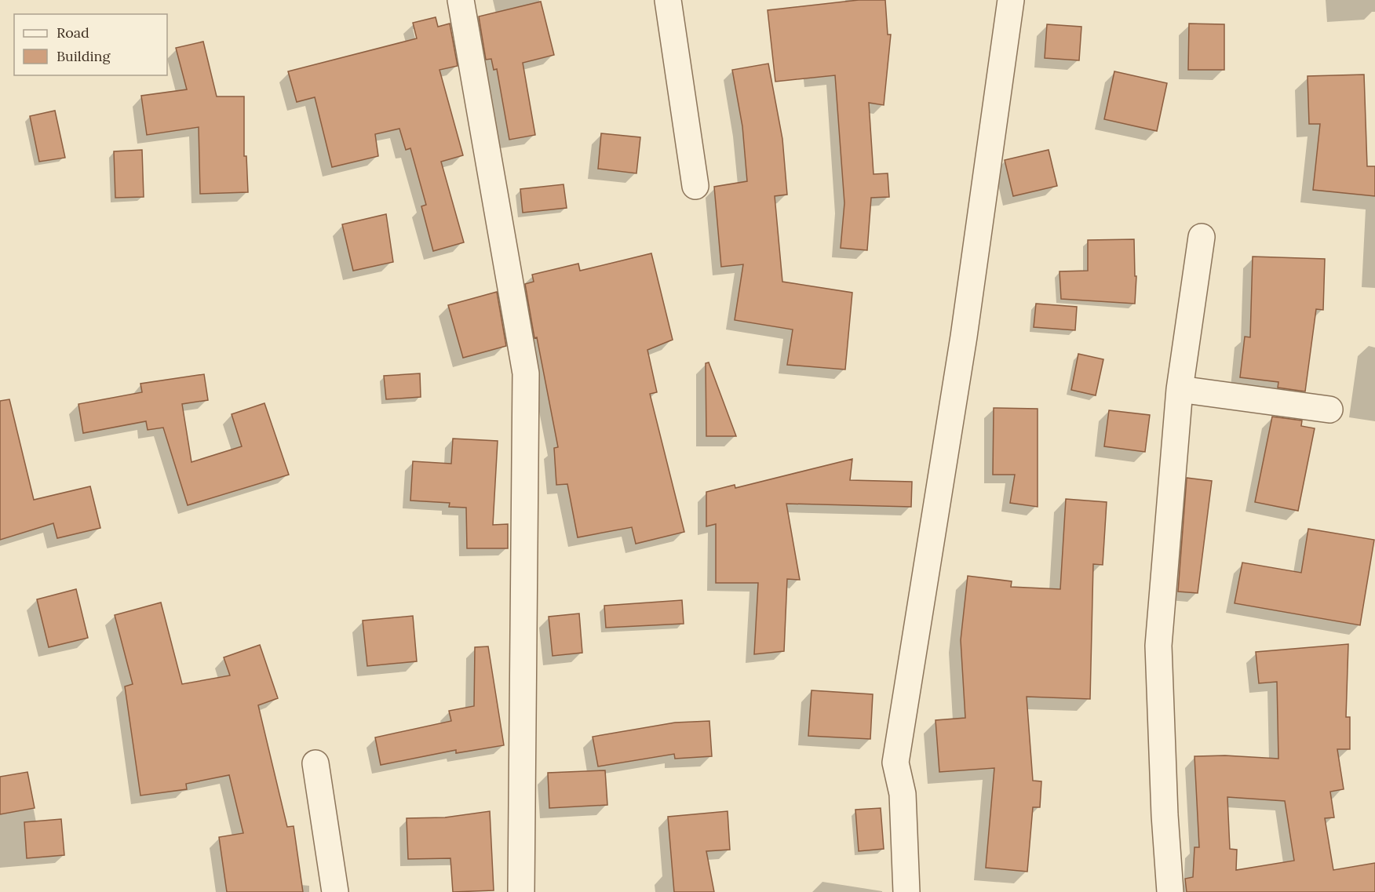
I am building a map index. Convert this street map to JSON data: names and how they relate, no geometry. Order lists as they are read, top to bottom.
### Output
{
  "legend": ["Road", "Building"]
}
